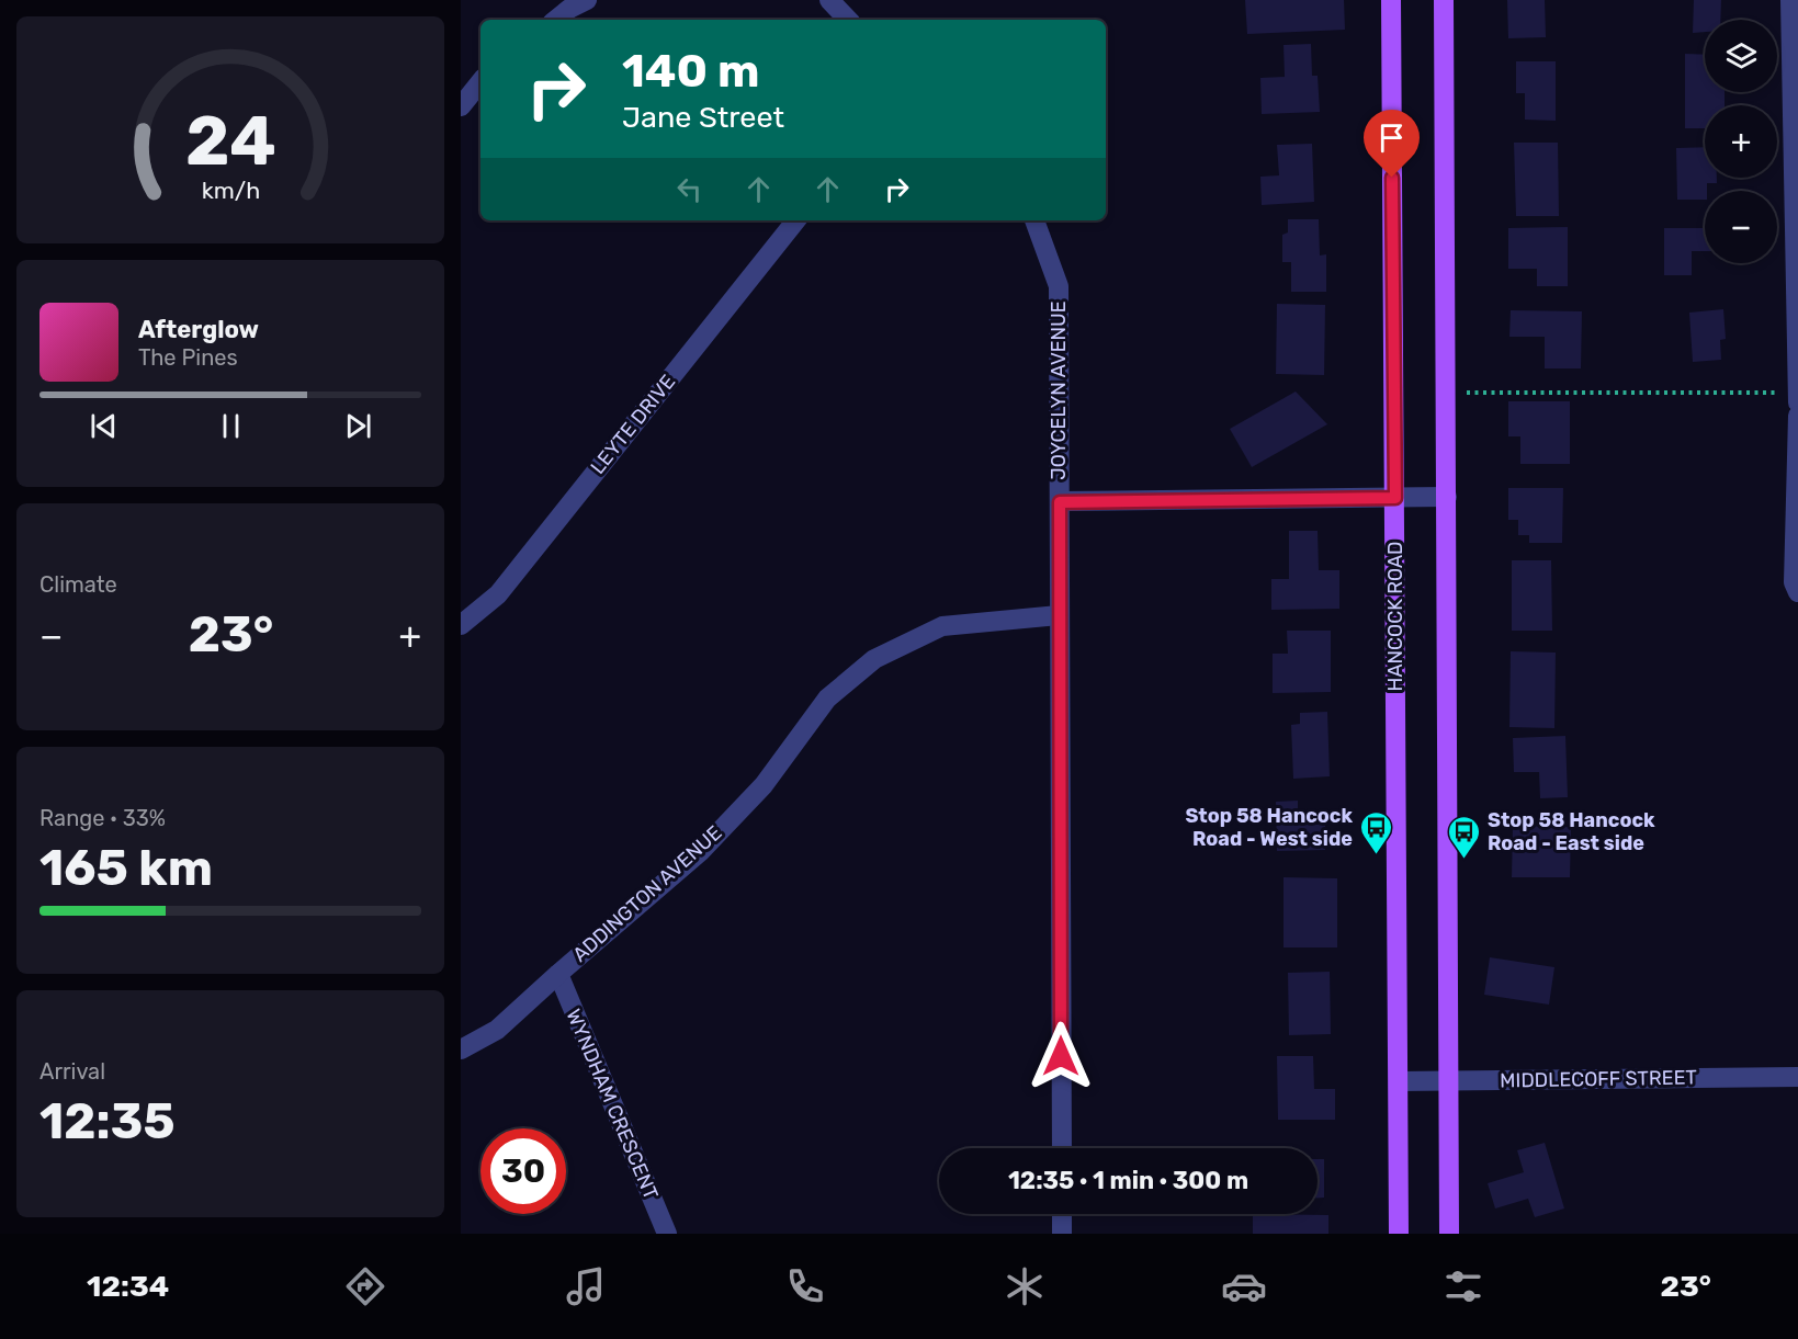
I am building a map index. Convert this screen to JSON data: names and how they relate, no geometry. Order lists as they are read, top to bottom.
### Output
{
  "streets": {
    "main road": ["HANCOCK ROAD"],
    "street": [
      "JOYCELYN AVENUE",
      "LEYTE DRIVE",
      "ADDINGTON AVENUE",
      "MIDDLECOFF STREET",
      "WYNDHAM CRESCENT"
    ]
  },
  "crossings": [
    ["JOYCELYN AVENUE", "ADDINGTON AVENUE"],
    ["HANCOCK ROAD", "MIDDLECOFF STREET"],
    ["ADDINGTON AVENUE", "WYNDHAM CRESCENT"]
  ],
  "places": {
    "bus stop": ["Stop 58 Hancock Road - West side", "Stop 58 Hancock Road - East side"]
  },
  "page": {
    "map_buttons": ["+", "−"],
    "turn": ["140 m", "Jane Street"],
    "song": ["Afterglow", "The Pines"],
    "tile": [
      "Climate",
      ["Range · 33%", "165 km"],
      ["Arrival", "12:35"]
    ],
    "heat": ["−", "23°", "+"],
    "limit": "30",
    "trip": "12:35 · 1 min · 300 m",
    "tabs": ["12:34", "23°"],
    "gauge": ["24", "km/h"]
  }
}
